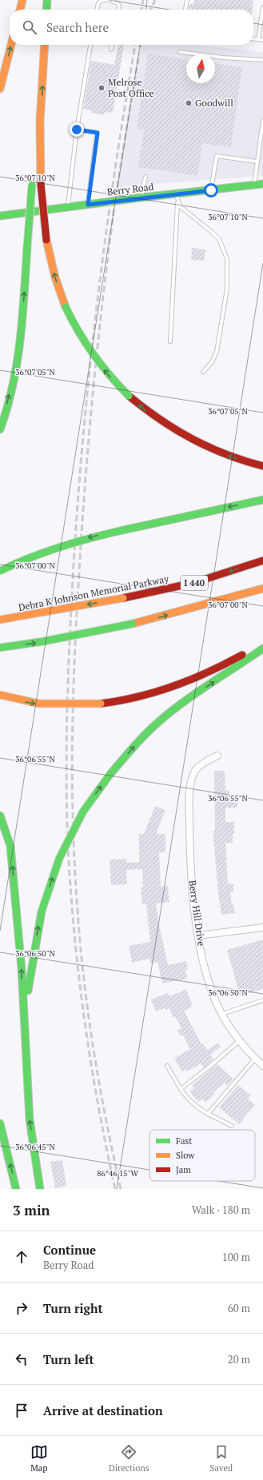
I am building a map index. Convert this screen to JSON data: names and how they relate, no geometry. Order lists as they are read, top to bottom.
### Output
{
  "streets": {
    "main road": ["Berry Road", "I 440", "Debra K Johnson Memorial Parkway"],
    "street": ["Berry Hill Drive"]
  },
  "places": ["Melrose Post Office", "Goodwill"],
  "legend": ["Fast", "Slow", "Jam"],
  "north": "top",
  "page": {
    "search": "Search here",
    "heading": ["3 min", "Walk · 180 m"],
    "list": [
      ["Continue", "Berry Road", "100 m"],
      ["Turn right", "60 m"],
      ["Turn left", "20 m"],
      "Arrive at destination"
    ],
    "nav": ["Map", "Directions", "Saved"]
  },
  "coordinates": [
    "36°07'10\"N",
    "36°07'05\"N",
    "36°07'00\"N",
    "36°06'55\"N",
    "36°06'50\"N",
    "36°06'45\"N",
    "86°46'15\"W"
  ]
}
